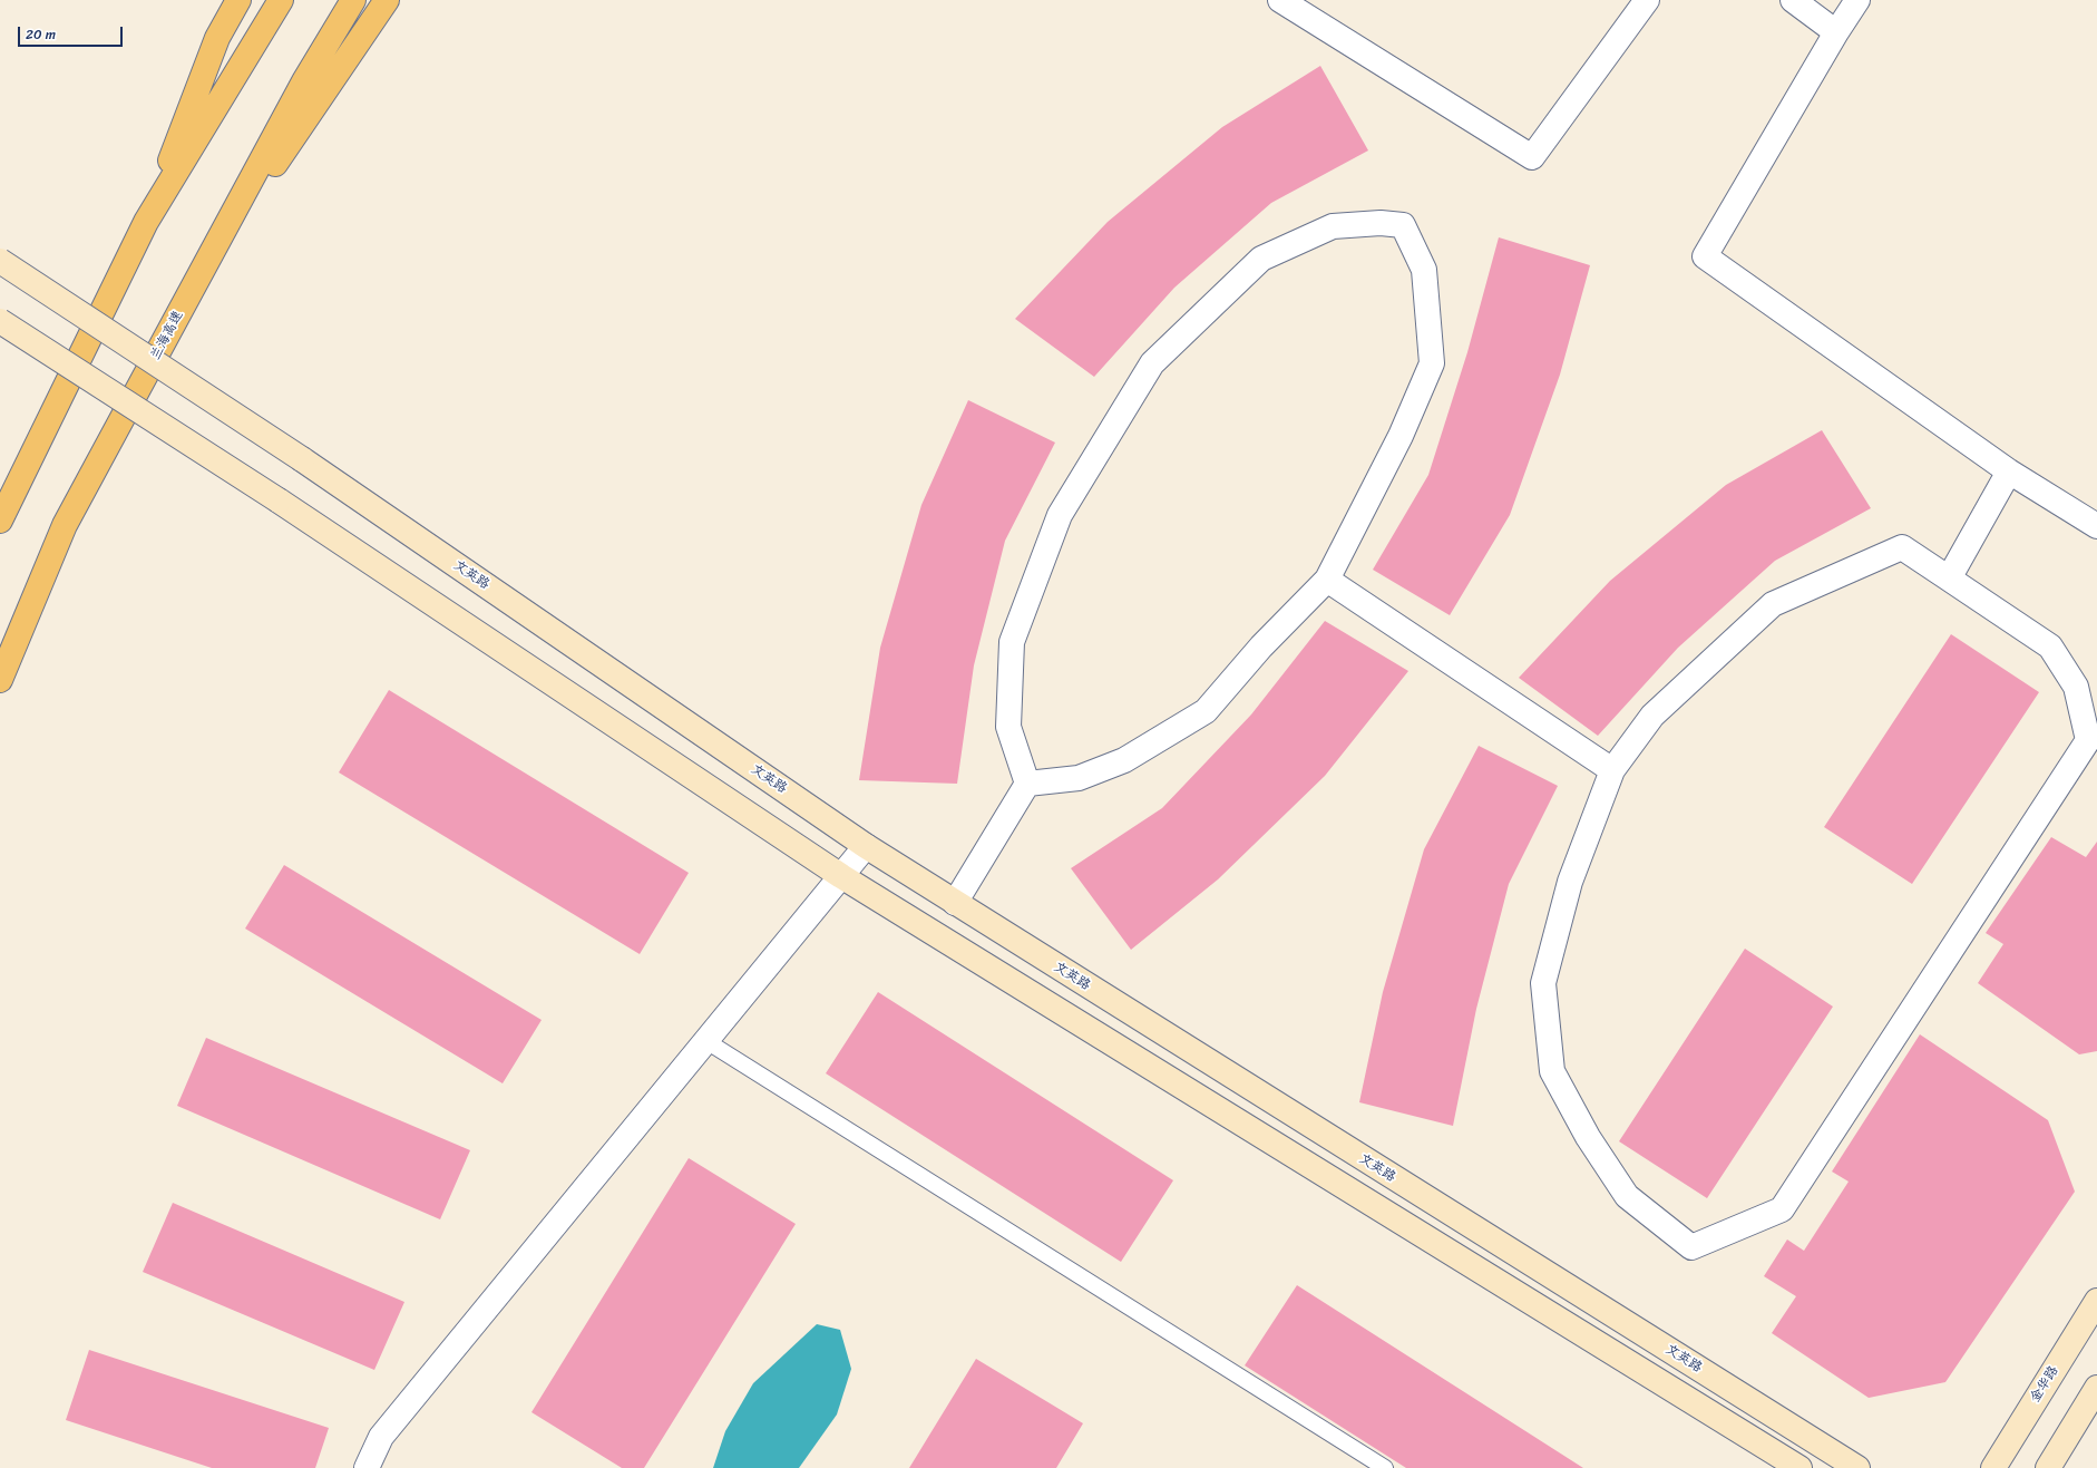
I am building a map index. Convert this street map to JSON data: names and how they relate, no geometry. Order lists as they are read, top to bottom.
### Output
{
  "streets": {
    "highway": ["兰海高速"],
    "main road": ["文英路", "金华路"]
  },
  "scale_bar": "20 m"
}
